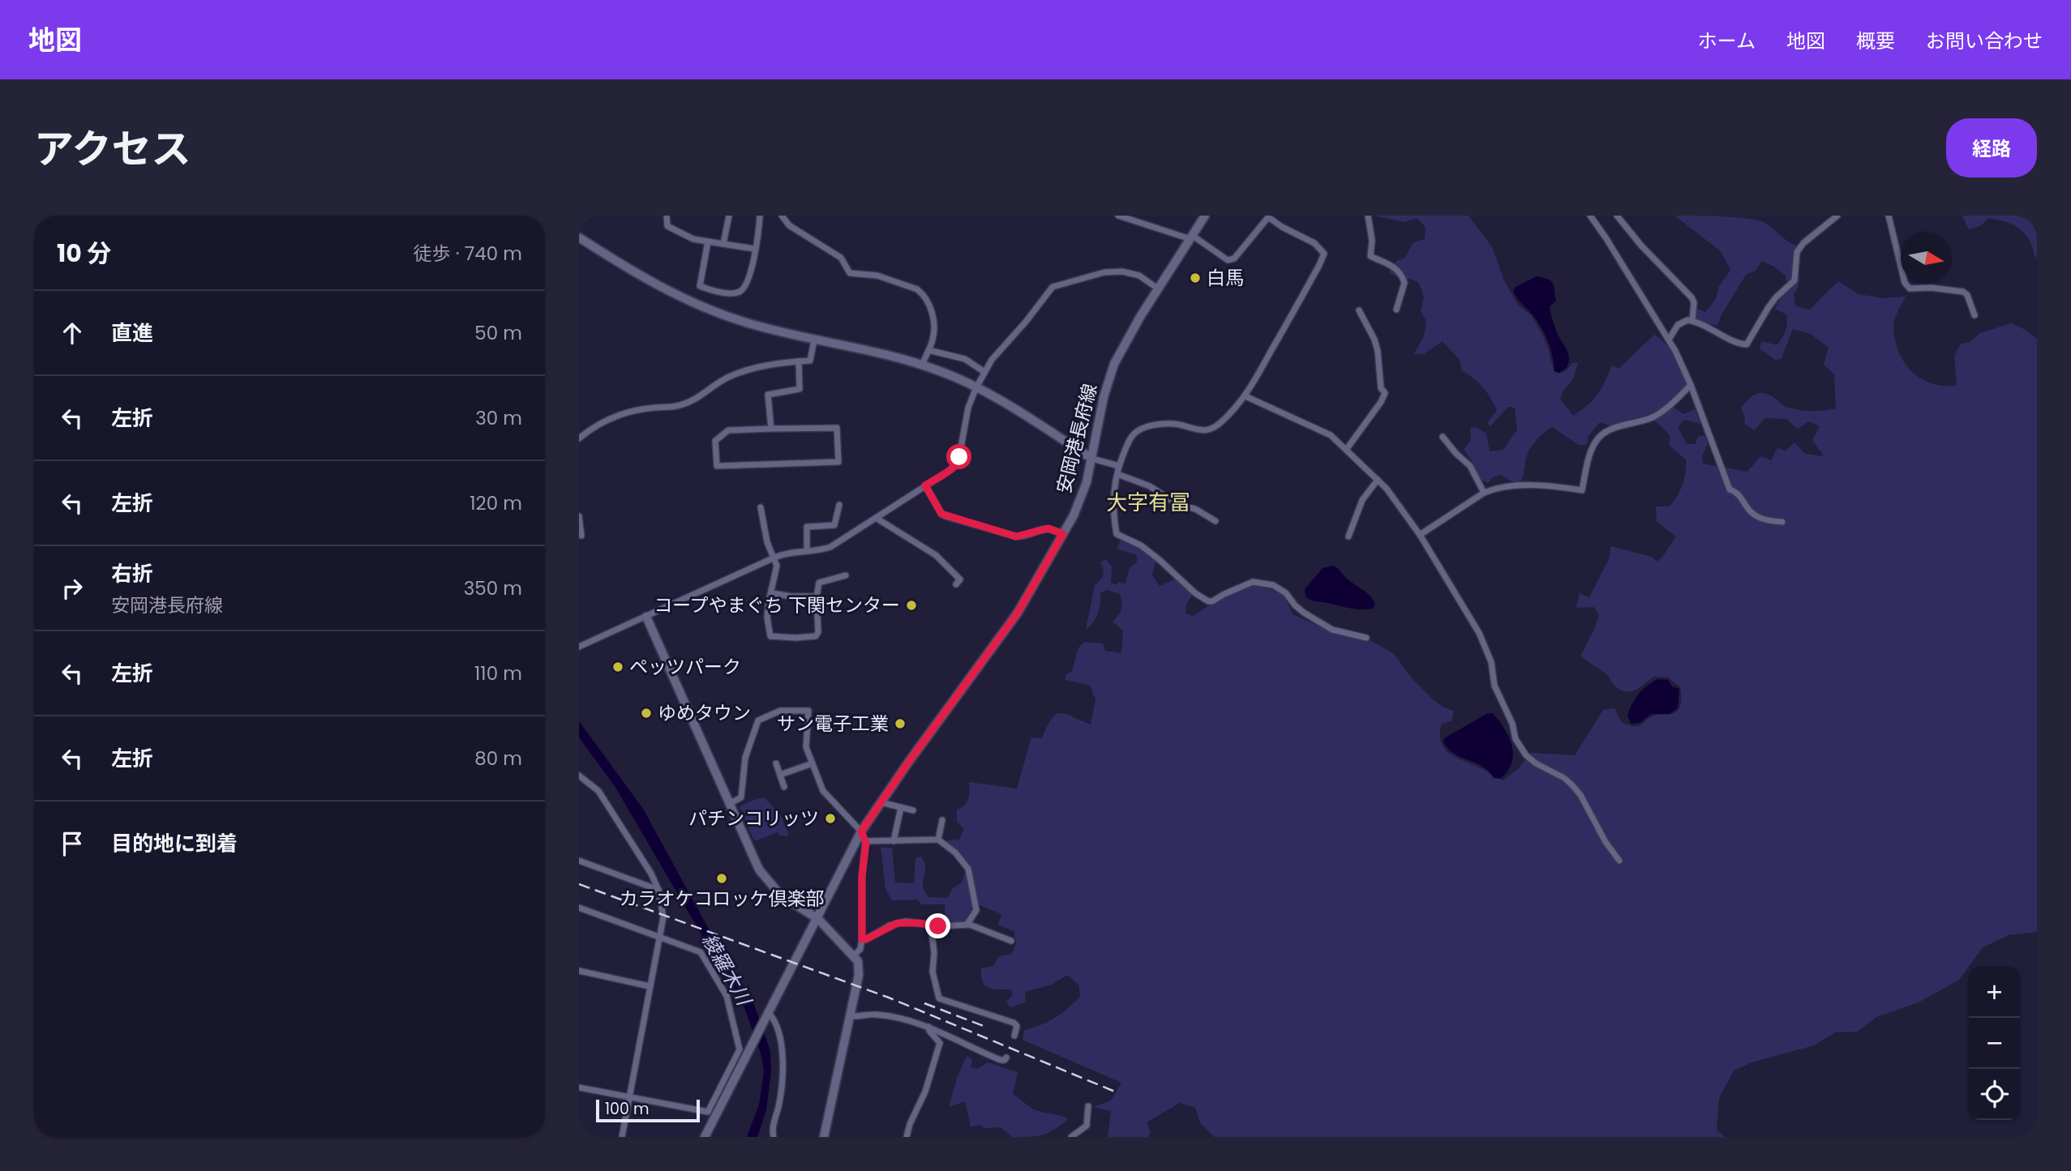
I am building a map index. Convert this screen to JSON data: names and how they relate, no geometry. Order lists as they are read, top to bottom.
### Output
{
  "streets": {
    "street": ["安岡港長府線"]
  },
  "districts": ["大字有冨"],
  "water": ["綾羅木川"],
  "places": [
    "白馬",
    "コープやまぐち 下関センター",
    "ペッツパーク",
    "ゆめタウン",
    "サン電子工業",
    "パチンコリッツ",
    "カラオケコロッケ倶楽部"
  ],
  "scale_bar": "100 m",
  "north": "right",
  "page": {
    "header": "地図",
    "nav": [
      "ホーム",
      "地図",
      "概要",
      "お問い合わせ"
    ],
    "title": "アクセス",
    "buttons": "経路",
    "heading": ["10 分", "徒歩 · 740 m"],
    "list": [
      ["直進", "50 m"],
      ["左折", "30 m"],
      ["左折", "120 m"],
      ["右折", "安岡港長府線", "350 m"],
      ["左折", "110 m"],
      ["左折", "80 m"],
      "目的地に到着"
    ],
    "map_buttons": ["+", "−"],
    "scale": "100 m"
  }
}
